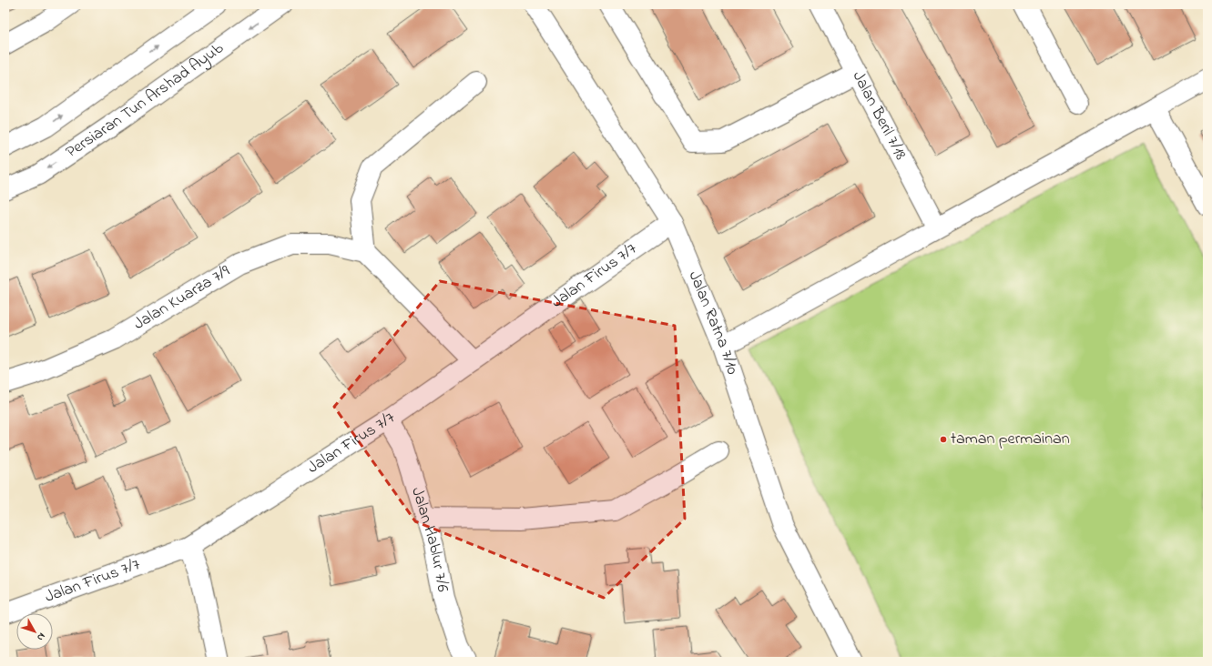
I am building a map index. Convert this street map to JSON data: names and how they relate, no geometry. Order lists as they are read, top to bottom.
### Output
{
  "streets": {
    "street": [
      "Persiaran Tun Arshad Ayub",
      "Jalan Beril 7/18",
      "Jalan Firus 7/7",
      "Jalan Kuarza 7/9",
      "Jalan Ratna 7/10",
      "Jalan Hablur 7/6"
    ]
  },
  "crossings": [
    ["Jalan Firus 7/7", "Jalan Ratna 7/10"],
    ["Jalan Firus 7/7", "Jalan Hablur 7/6"]
  ],
  "places": ["taman permainan"],
  "north": "bottom right"
}
